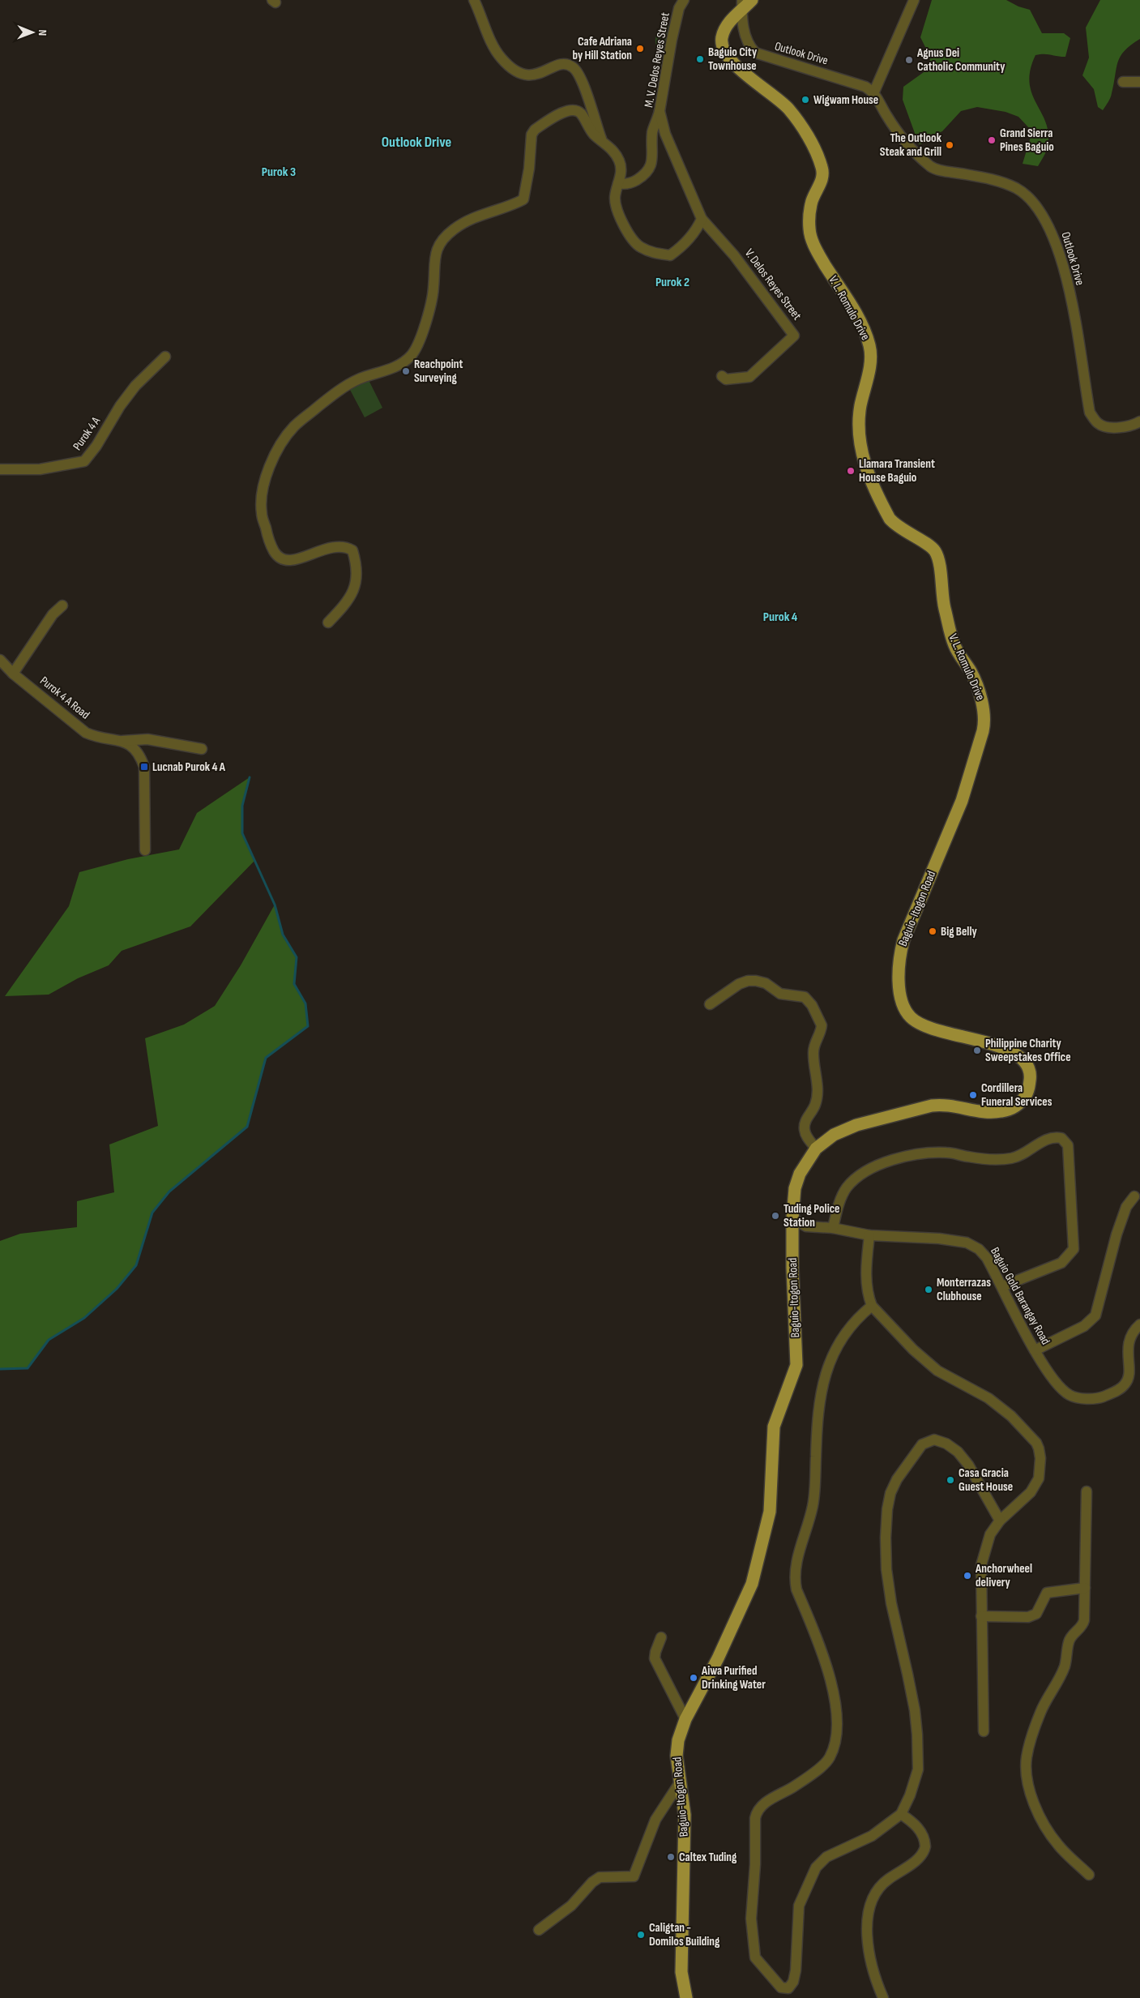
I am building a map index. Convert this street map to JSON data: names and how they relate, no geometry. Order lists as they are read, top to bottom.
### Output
{
  "streets": {
    "main road": ["V. L. Romulo Drive", "Baguio-Itogon Road"],
    "street": [
      "Outlook Drive",
      "M. V. Delos Reyes Street",
      "V. Delos Reyes Street",
      "Purok 4 A",
      "Purok 4 A Road",
      "Baguio Gold Barangay Road"
    ]
  },
  "crossings": [
    ["Outlook Drive", "V. L. Romulo Drive"],
    ["M. V. Delos Reyes Street", "V. Delos Reyes Street"],
    ["V. L. Romulo Drive", "Baguio-Itogon Road"],
    ["Baguio-Itogon Road", "Baguio Gold Barangay Road"]
  ],
  "districts": [
    "Outlook Drive",
    "Purok 3",
    "Purok 2",
    "Purok 4"
  ],
  "places": {
    "other": [
      "Cafe Adriana by Hill Station",
      "Baguio City Townhouse",
      "Agnus Dei Catholic Community",
      "Wigwam House",
      "Grand Sierra Pines Baguio",
      "The Outlook Steak and Grill",
      "Reachpoint Surveying",
      "Llamara Transient House Baguio",
      "Big Belly",
      "Philippine Charity Sweepstakes Office",
      "Cordillera Funeral Services",
      "Tuding Police Station",
      "Monterrazas Clubhouse",
      "Casa Gracia Guest House",
      "Anchorwheel delivery",
      "Aiwa Purified Drinking Water",
      "Caltex Tuding",
      "Caligtan - Domilos Building"
    ],
    "transit": ["Lucnab Purok 4 A"]
  },
  "north": "right"
}
